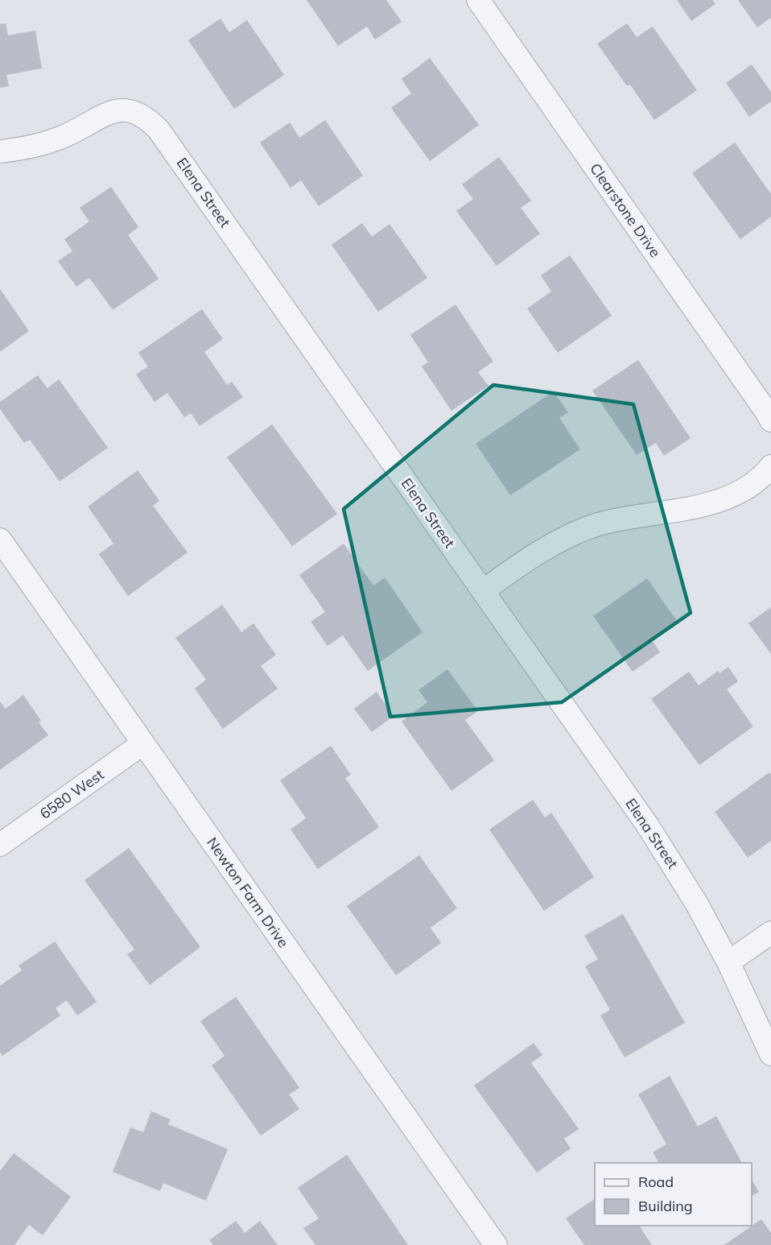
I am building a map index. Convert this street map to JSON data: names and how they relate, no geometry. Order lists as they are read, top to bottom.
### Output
{
  "streets": {
    "street": [
      "Elena Street",
      "Clearstone Drive",
      "6580 West",
      "Newton Farm Drive"
    ]
  },
  "crossings": [
    ["6580 West", "Newton Farm Drive"]
  ],
  "legend": ["Road", "Building"]
}
